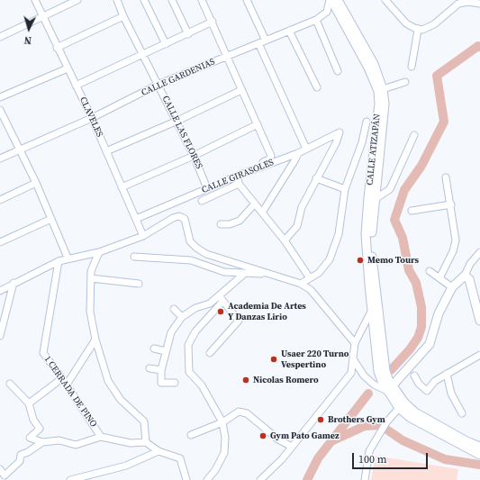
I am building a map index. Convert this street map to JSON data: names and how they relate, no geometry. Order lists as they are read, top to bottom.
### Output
{
  "streets": {
    "main road": ["CALLE ATIZAPÁN"],
    "street": [
      "CALLE GARDENIAS",
      "CLAVELES",
      "CALLE LAS FLORES",
      "CALLE GIRASOLES",
      "1 CERRADA DE PINO"
    ]
  },
  "crossings": [
    ["CALLE GARDENIAS", "CLAVELES"],
    ["CALLE GARDENIAS", "CALLE LAS FLORES"],
    ["CALLE GARDENIAS", "CALLE ATIZAPÁN"],
    ["CLAVELES", "CALLE GIRASOLES"],
    ["CALLE LAS FLORES", "CALLE GIRASOLES"]
  ],
  "places": [
    "Memo Tours",
    "Academia De Artes Y Danzas Lirio",
    "Usaer 220 Turno Vespertino",
    "Nicolas Romero",
    "Brothers Gym",
    "Gym Pato Gamez"
  ],
  "scale_bar": "100 m",
  "north": "bottom"
}
